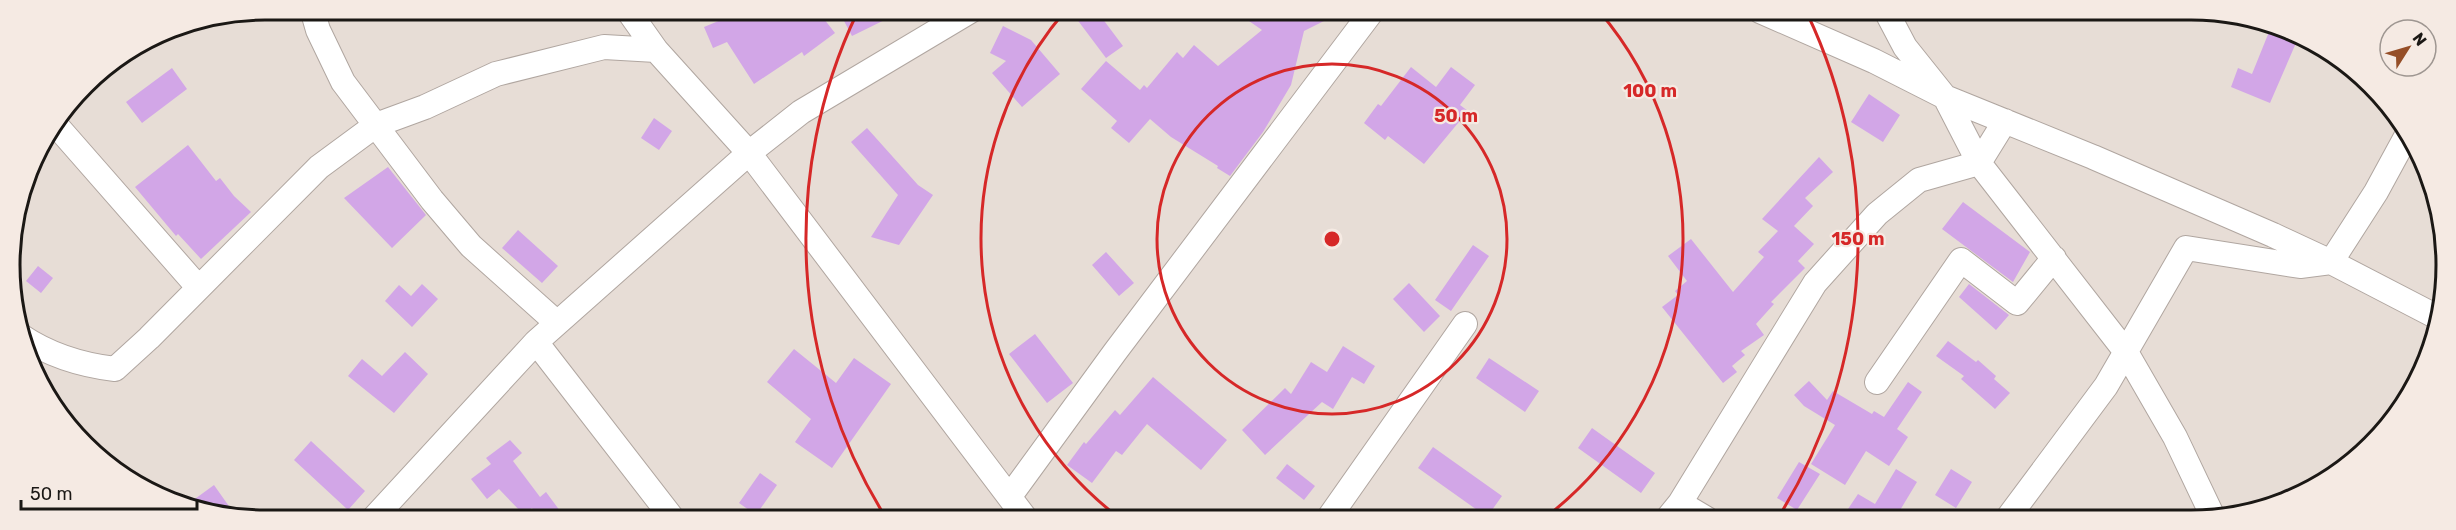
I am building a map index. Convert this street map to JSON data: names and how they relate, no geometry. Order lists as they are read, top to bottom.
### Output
{
  "scale_bar": "50 m",
  "north": "top right",
  "rings": ["100 m", "50 m", "150 m"]
}
